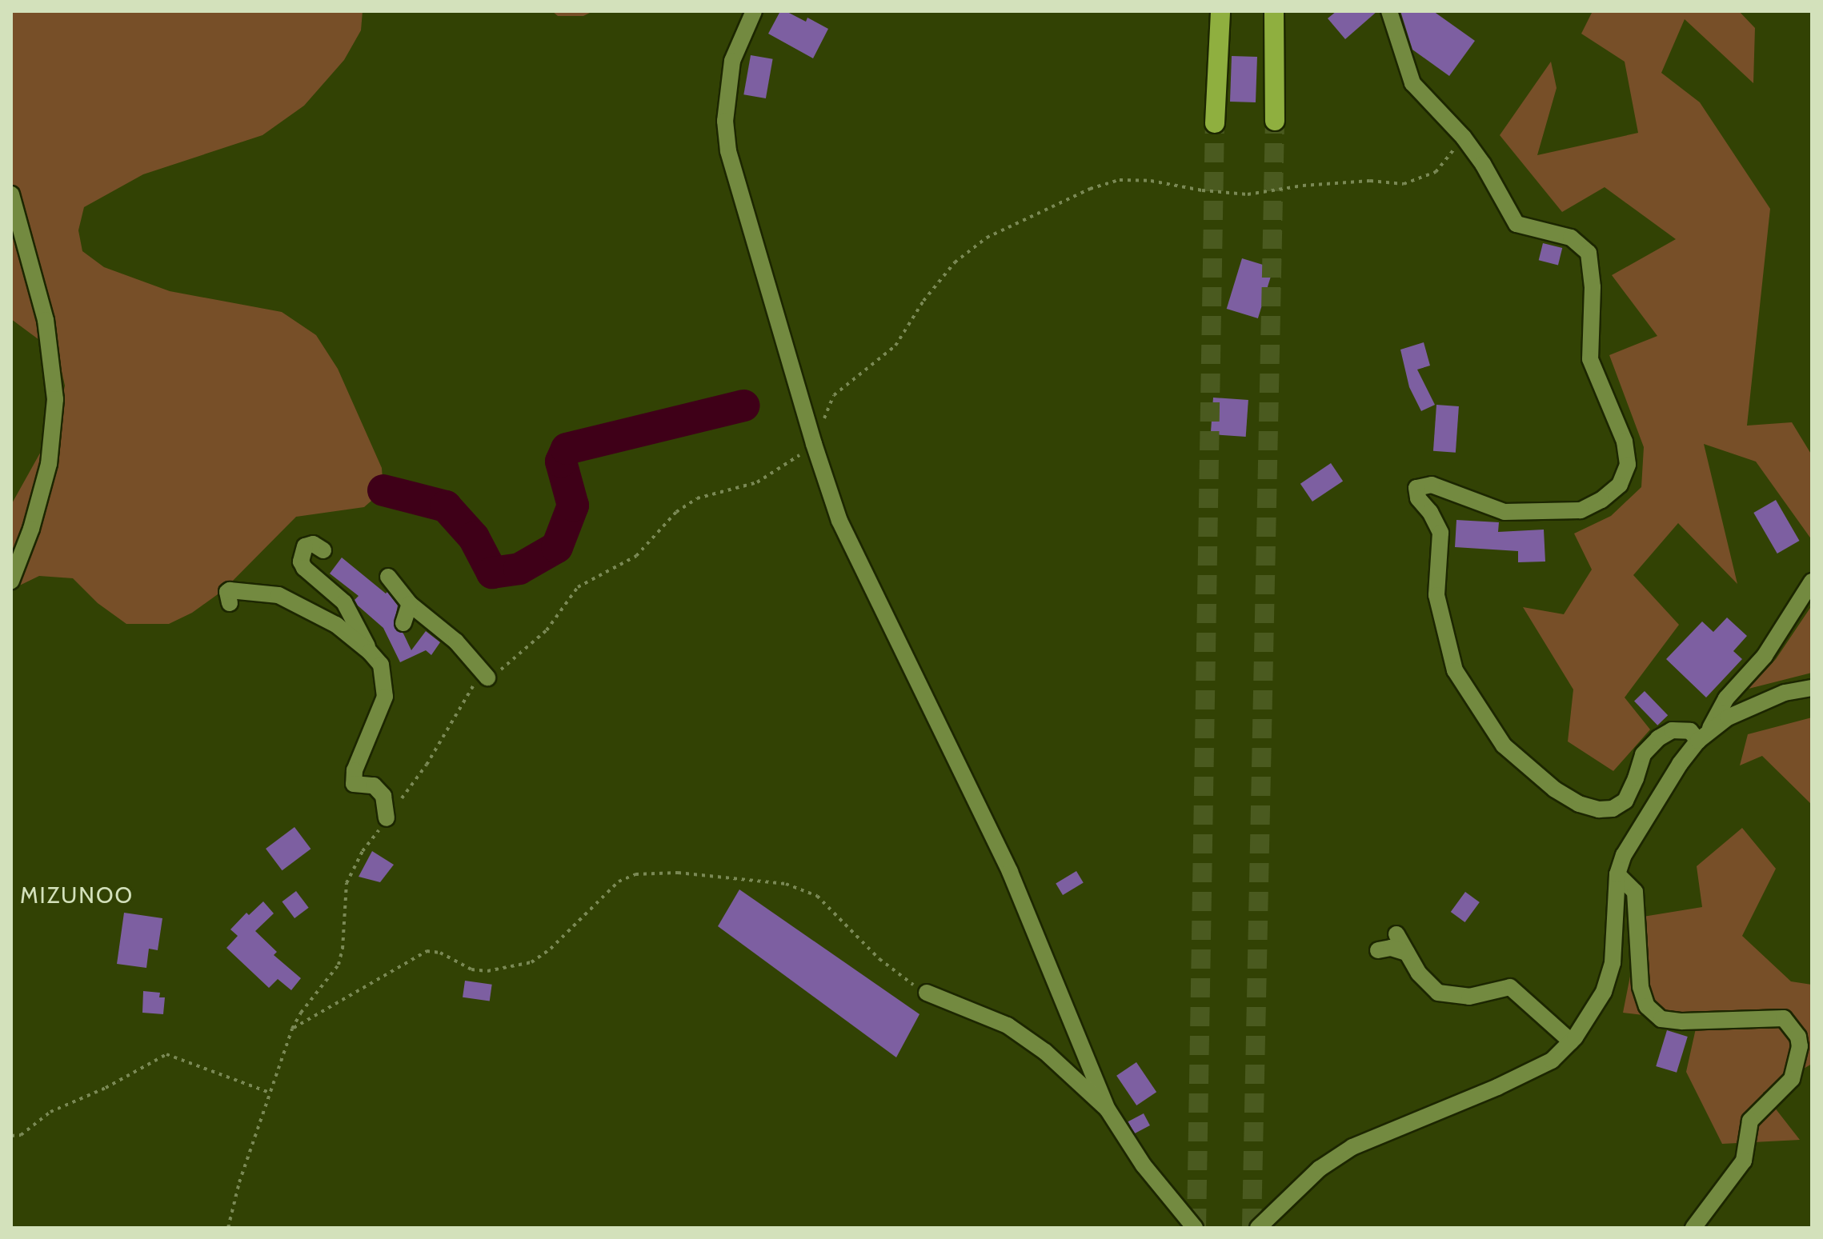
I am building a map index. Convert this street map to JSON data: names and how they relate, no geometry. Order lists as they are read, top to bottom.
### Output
{
  "districts": ["MIZUNOO"]
}
